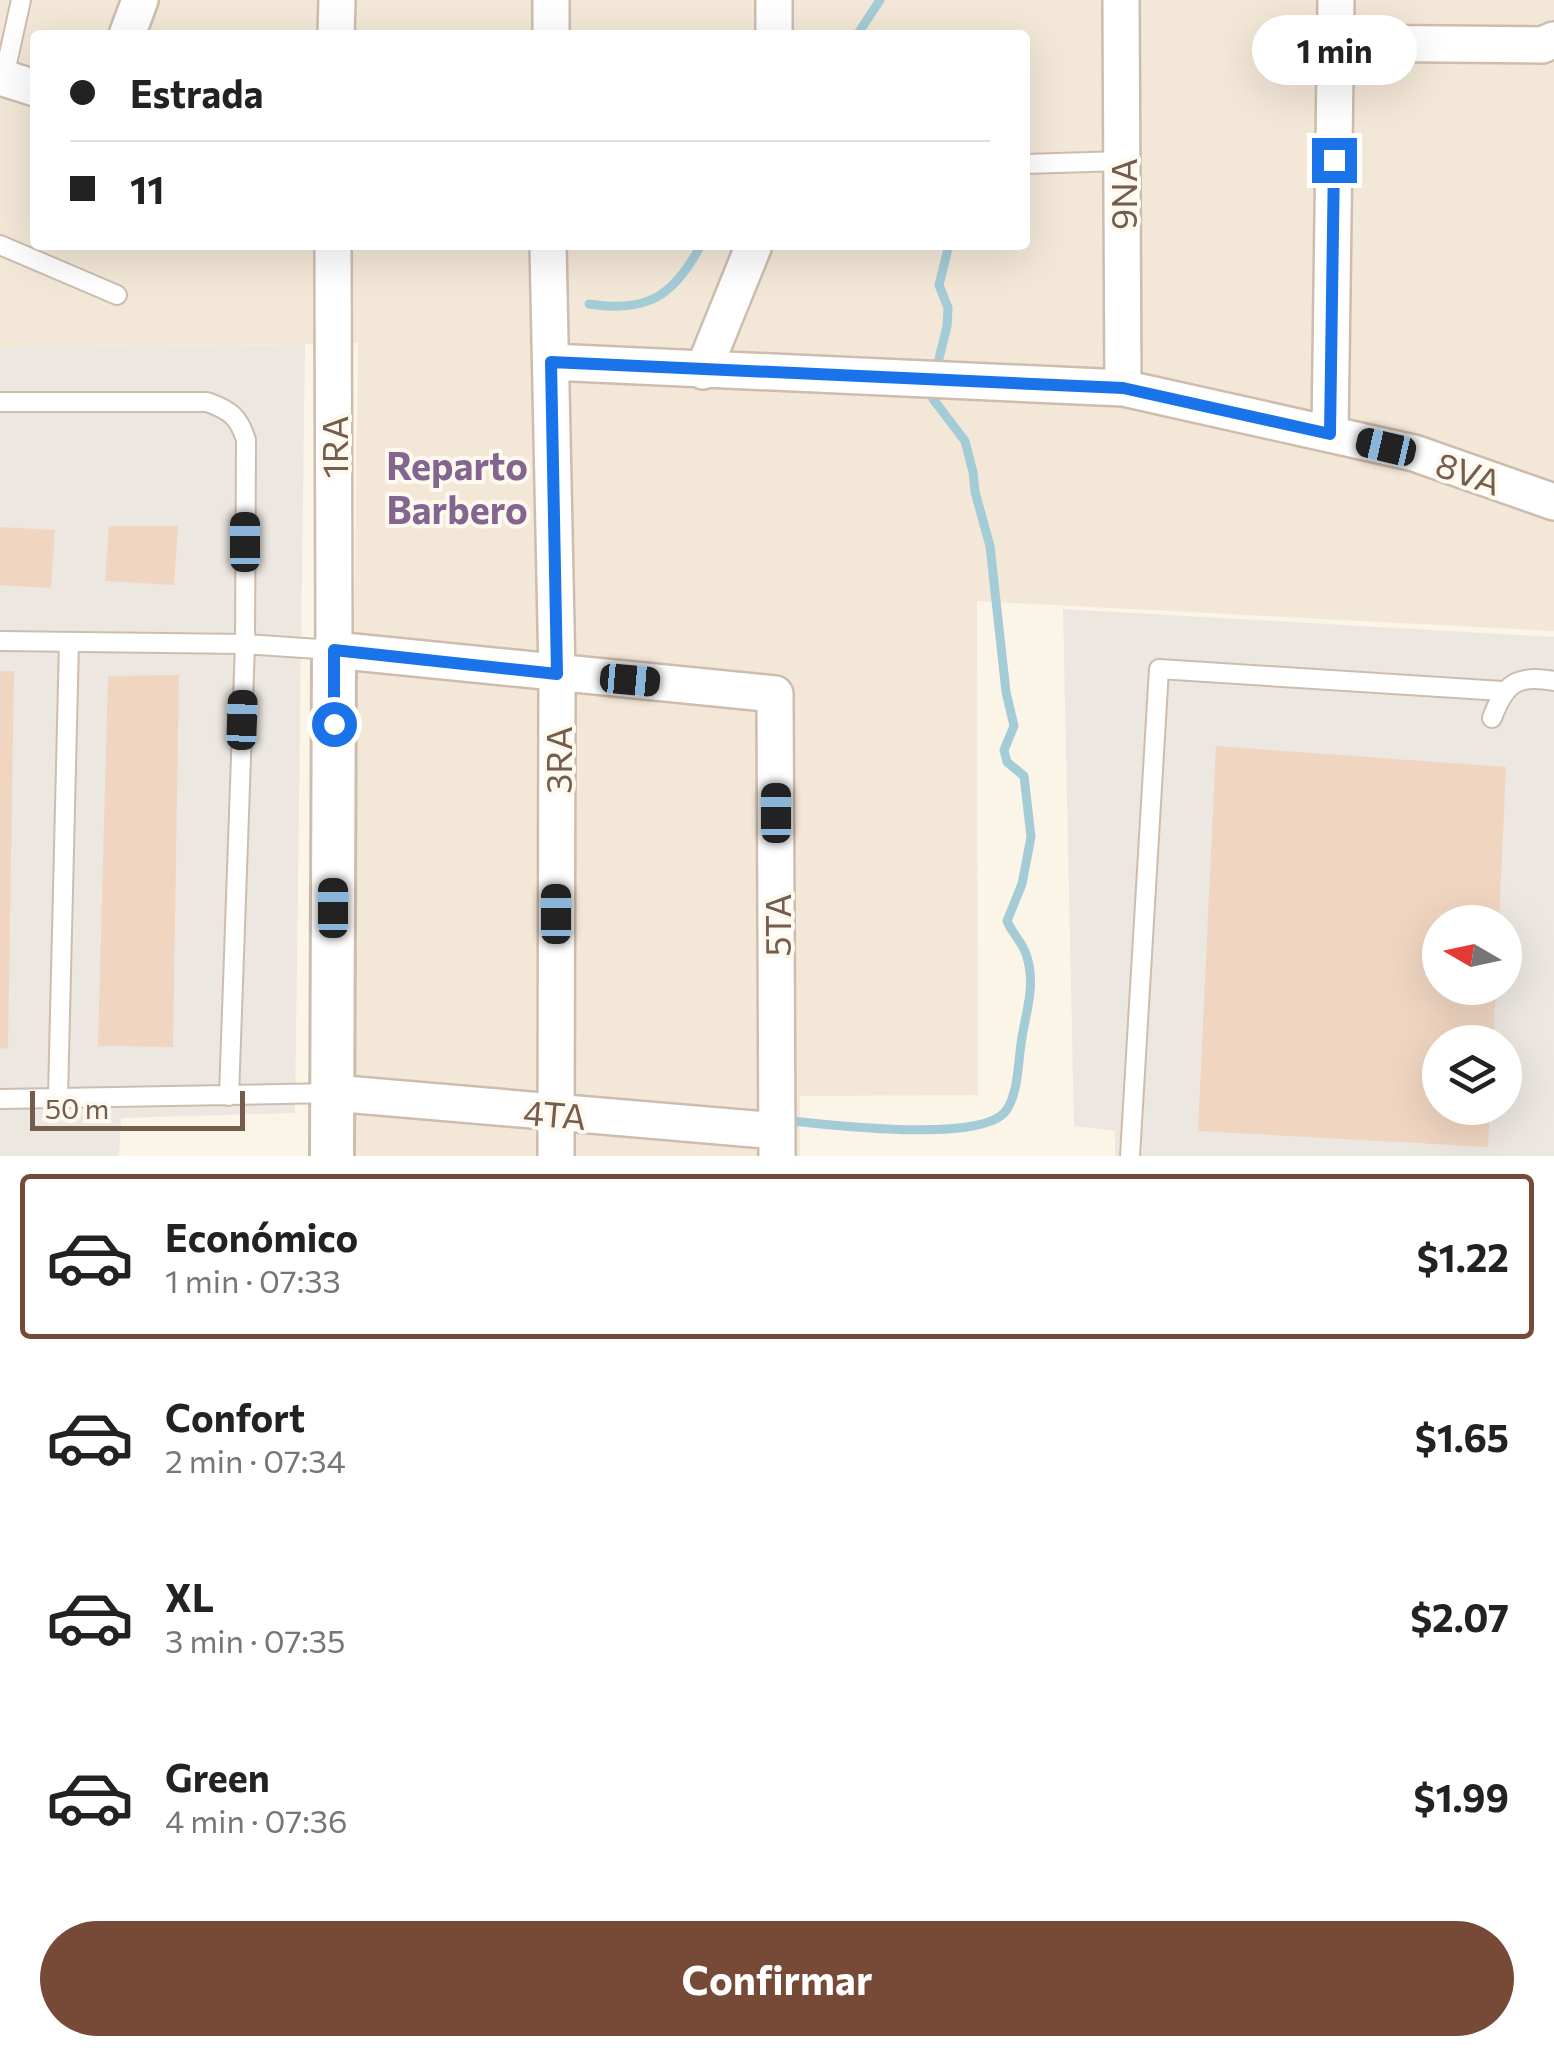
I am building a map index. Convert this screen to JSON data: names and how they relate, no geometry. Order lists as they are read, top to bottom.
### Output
{
  "streets": {
    "street": [
      "9NA",
      "1RA",
      "8VA",
      "3RA",
      "5TA",
      "4TA"
    ]
  },
  "crossings": [
    ["9NA", "8VA"],
    ["8VA", "3RA"],
    ["3RA", "5TA"],
    ["3RA", "4TA"],
    ["5TA", "4TA"]
  ],
  "districts": ["Reparto Barbero"],
  "scale_bar": "50 m",
  "north": "left",
  "page": {
    "bubble": "1 min",
    "banner": ["Estrada", "11"],
    "scale": "50 m",
    "list": [
      {
        "name": "Económico",
        "note": "1 min · 07:33",
        "value": "$1.22"
      },
      {
        "name": "Confort",
        "note": "2 min · 07:34",
        "value": "$1.65"
      },
      {
        "name": "XL",
        "note": "3 min · 07:35",
        "value": "$2.07"
      },
      {
        "name": "Green",
        "note": "4 min · 07:36",
        "value": "$1.99"
      }
    ],
    "buttons": "Confirmar"
  }
}
